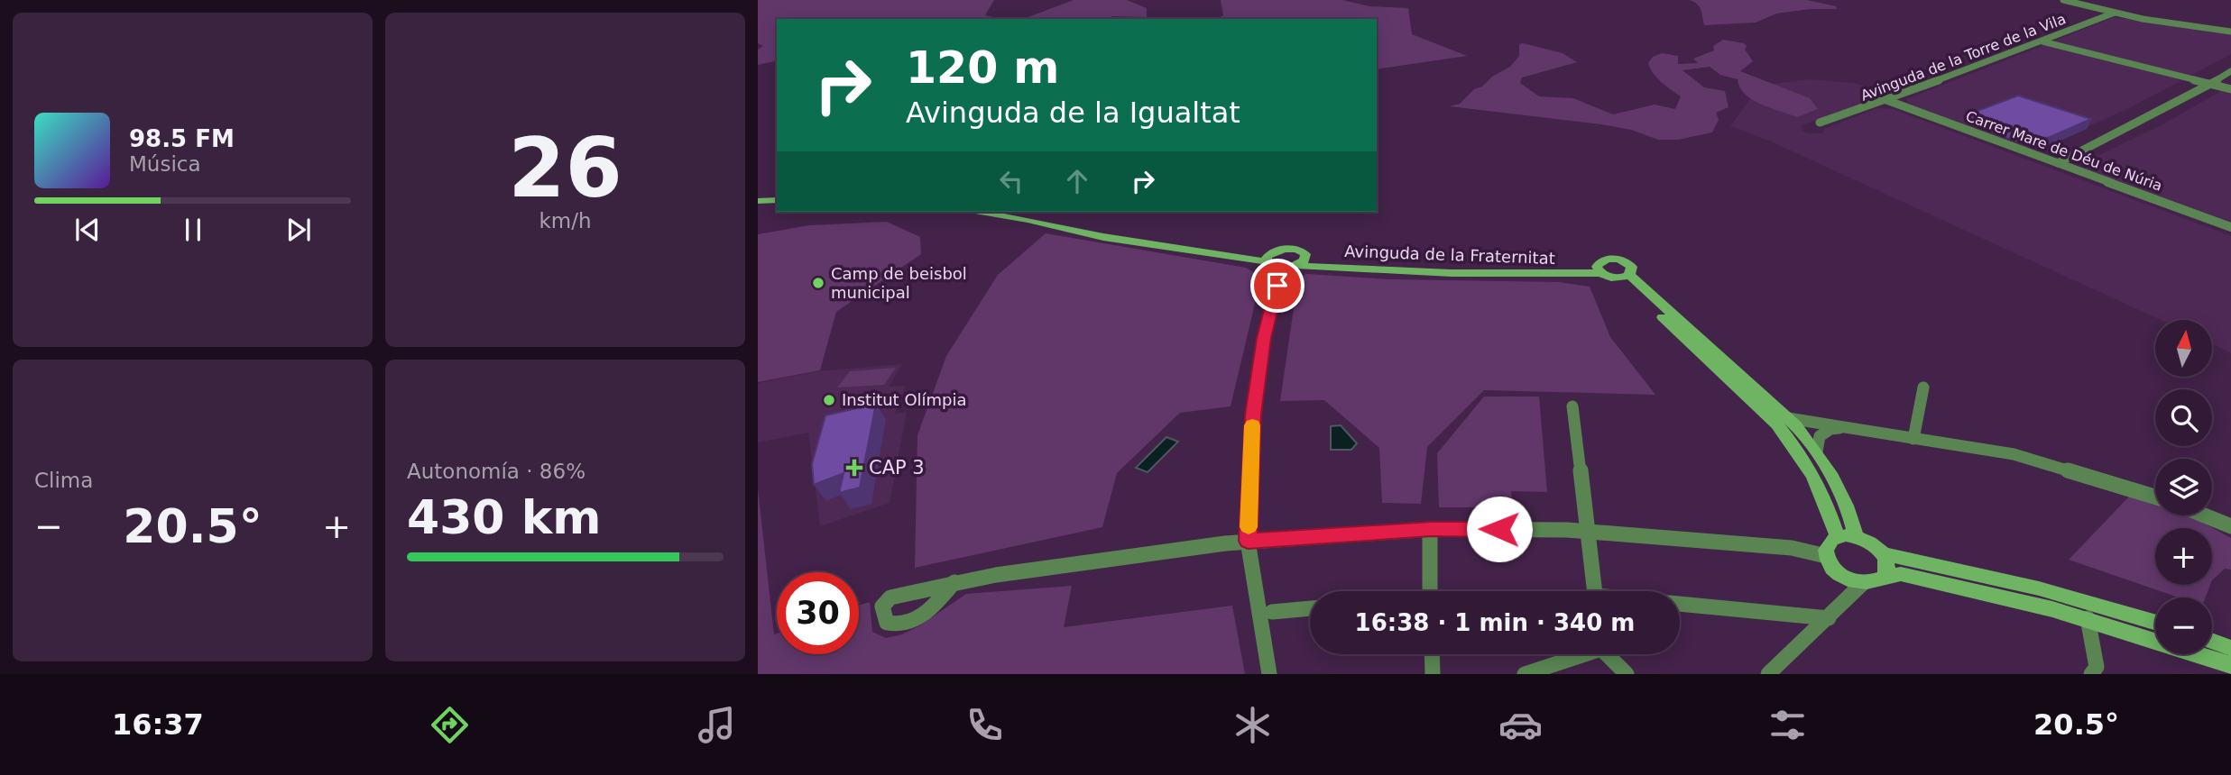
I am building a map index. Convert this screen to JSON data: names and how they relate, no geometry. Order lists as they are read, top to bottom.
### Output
{
  "streets": {
    "street": ["Avinguda de la Torre de la Vila", "Carrer Mare de Déu de Núria", "Avinguda de la Fraternitat"]
  },
  "crossings": [
    ["Avinguda de la Torre de la Vila", "Carrer Mare de Déu de Núria"]
  ],
  "places": {
    "other": ["Camp de beisbol municipal", "Institut Olímpia"],
    "health": ["CAP 3"]
  },
  "north": "top",
  "page": {
    "tile": [
      ["26", "km/h"],
      "Clima",
      ["Autonomía · 86%", "430 km"]
    ],
    "turn": ["120 m", "Avinguda de la Igualtat"],
    "song": ["98.5 FM", "Música"],
    "map_buttons": ["+", "−"],
    "heat": ["−", "20.5°", "+"],
    "limit": "30",
    "trip": "16:38 · 1 min · 340 m",
    "tabs": ["16:37", "20.5°"]
  }
}
